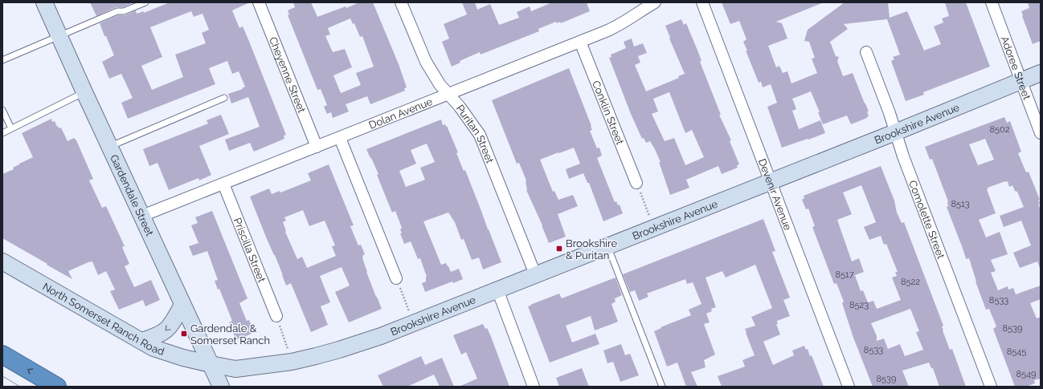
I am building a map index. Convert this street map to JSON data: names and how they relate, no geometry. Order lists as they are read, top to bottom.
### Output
{
  "streets": {
    "street": [
      "Adoree Street",
      "Cheyenne Street",
      "Conklin Street",
      "Dolan Avenue",
      "Brookshire Avenue",
      "Puritan Street",
      "Gardendale Street",
      "Devenir Avenue",
      "Comolette Street",
      "Priscilla Street",
      "North Somerset Ranch Road"
    ]
  },
  "crossings": [
    ["Adoree Street", "Brookshire Avenue"],
    ["Cheyenne Street", "Dolan Avenue"],
    ["Conklin Street", "Dolan Avenue"],
    ["Dolan Avenue", "Puritan Street"],
    ["Dolan Avenue", "Gardendale Street"],
    ["Dolan Avenue", "Priscilla Street"],
    ["Brookshire Avenue", "Puritan Street"],
    ["Brookshire Avenue", "Gardendale Street"],
    ["Brookshire Avenue", "Devenir Avenue"],
    ["Brookshire Avenue", "Comolette Street"],
    ["Brookshire Avenue", "North Somerset Ranch Road"],
    ["Gardendale Street", "North Somerset Ranch Road"]
  ],
  "places": {
    "transit": ["Brookshire & Puritan", "Gardendale & Somerset Ranch"]
  },
  "house_numbers": [
    "8502",
    "8513",
    "8517",
    "8522",
    "8533",
    "8523",
    "8539",
    "8533",
    "8545",
    "8549",
    "8539"
  ]
}
